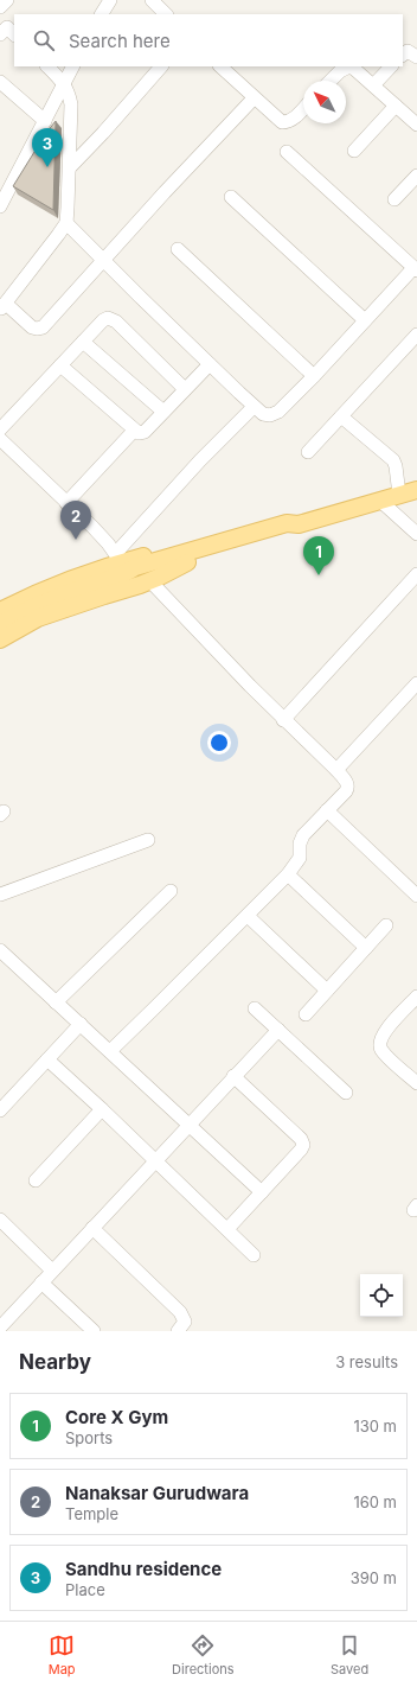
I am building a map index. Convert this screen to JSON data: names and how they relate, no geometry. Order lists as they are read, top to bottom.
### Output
{
  "north": "top left",
  "page": {
    "search": "Search here",
    "pins": ["3", "2", "1"],
    "heading": ["Nearby", "3 results"],
    "list": [
      {
        "mark": "1",
        "name": "Core X Gym",
        "note": "Sports",
        "value": "130 m"
      },
      {
        "mark": "2",
        "name": "Nanaksar Gurudwara",
        "note": "Temple",
        "value": "160 m"
      },
      {
        "mark": "3",
        "name": "Sandhu residence",
        "note": "Place",
        "value": "390 m"
      }
    ],
    "nav": ["Map", "Directions", "Saved"]
  }
}
